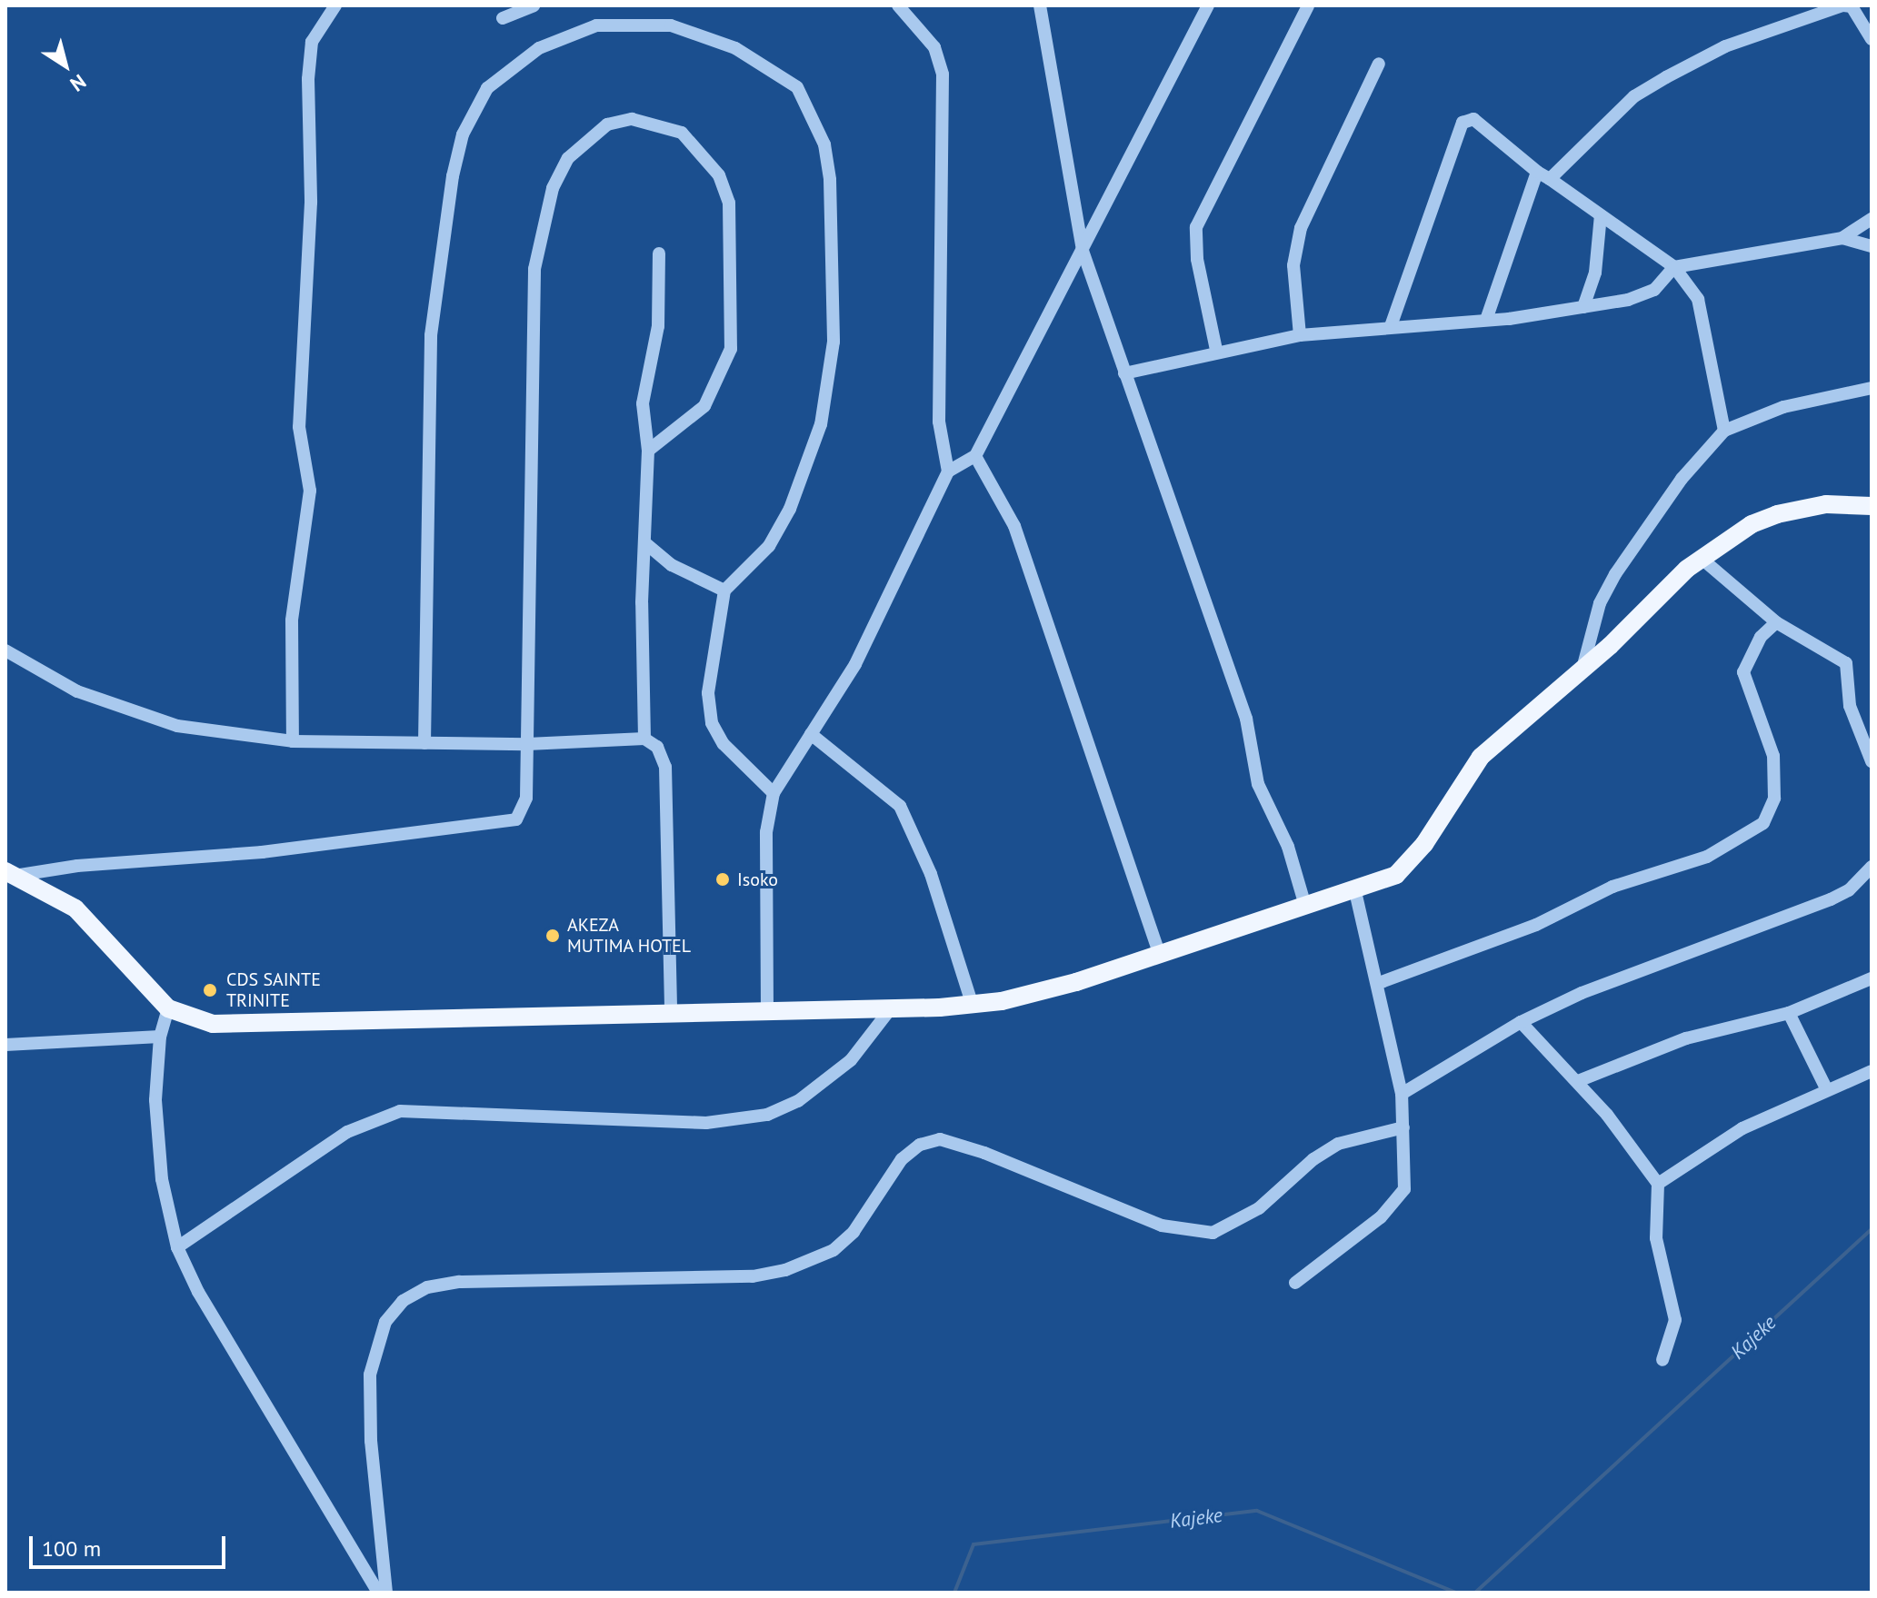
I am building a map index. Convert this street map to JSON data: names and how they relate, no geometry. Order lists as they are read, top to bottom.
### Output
{
  "water": ["Kajeke"],
  "places": ["Isoko", "AKEZA MUTIMA HOTEL", "CDS SAINTE TRINITE"],
  "scale_bar": "100 m",
  "north": "bottom right"
}
